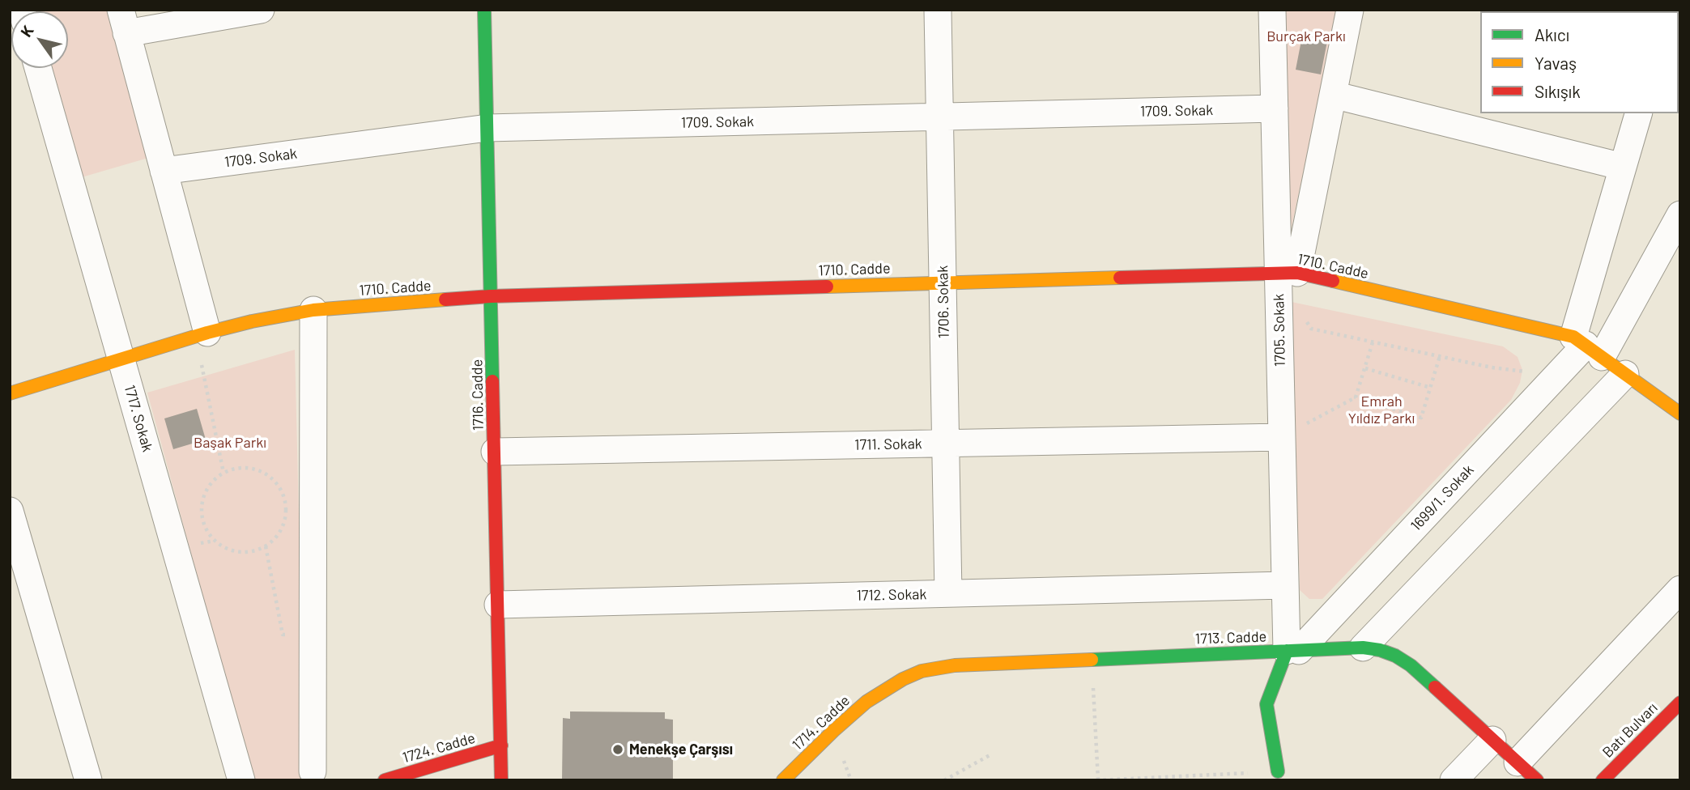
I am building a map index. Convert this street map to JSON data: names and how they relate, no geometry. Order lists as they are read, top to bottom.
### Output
{
  "streets": {
    "street": [
      "1709. Sokak",
      "1710. Cadde",
      "1706. Sokak",
      "1705. Sokak",
      "1716. Cadde",
      "1717. Sokak",
      "1711. Sokak",
      "1699/1. Sokak",
      "1712. Sokak",
      "1713. Cadde",
      "1714. Cadde",
      "Batı Bulvarı",
      "1724. Cadde"
    ]
  },
  "crossings": [
    ["1709. Sokak", "1706. Sokak"],
    ["1709. Sokak", "1705. Sokak"],
    ["1709. Sokak", "1716. Cadde"],
    ["1710. Cadde", "1706. Sokak"],
    ["1710. Cadde", "1705. Sokak"],
    ["1710. Cadde", "1716. Cadde"],
    ["1710. Cadde", "1717. Sokak"],
    ["1710. Cadde", "1699/1. Sokak"],
    ["1706. Sokak", "1711. Sokak"],
    ["1706. Sokak", "1712. Sokak"],
    ["1705. Sokak", "1711. Sokak"],
    ["1705. Sokak", "1699/1. Sokak"],
    ["1705. Sokak", "1712. Sokak"],
    ["1705. Sokak", "1713. Cadde"],
    ["1716. Cadde", "1711. Sokak"],
    ["1716. Cadde", "1712. Sokak"],
    ["1716. Cadde", "1724. Cadde"],
    ["1699/1. Sokak", "1713. Cadde"],
    ["1713. Cadde", "1714. Cadde"]
  ],
  "parks": ["Burçak Parkı", "Emrah Yıldız Parkı", "Başak Parkı"],
  "places": ["Menekşe Çarşısı"],
  "legend": ["Akıcı", "Yavaş", "Sıkışık"],
  "north": "top left"
}
